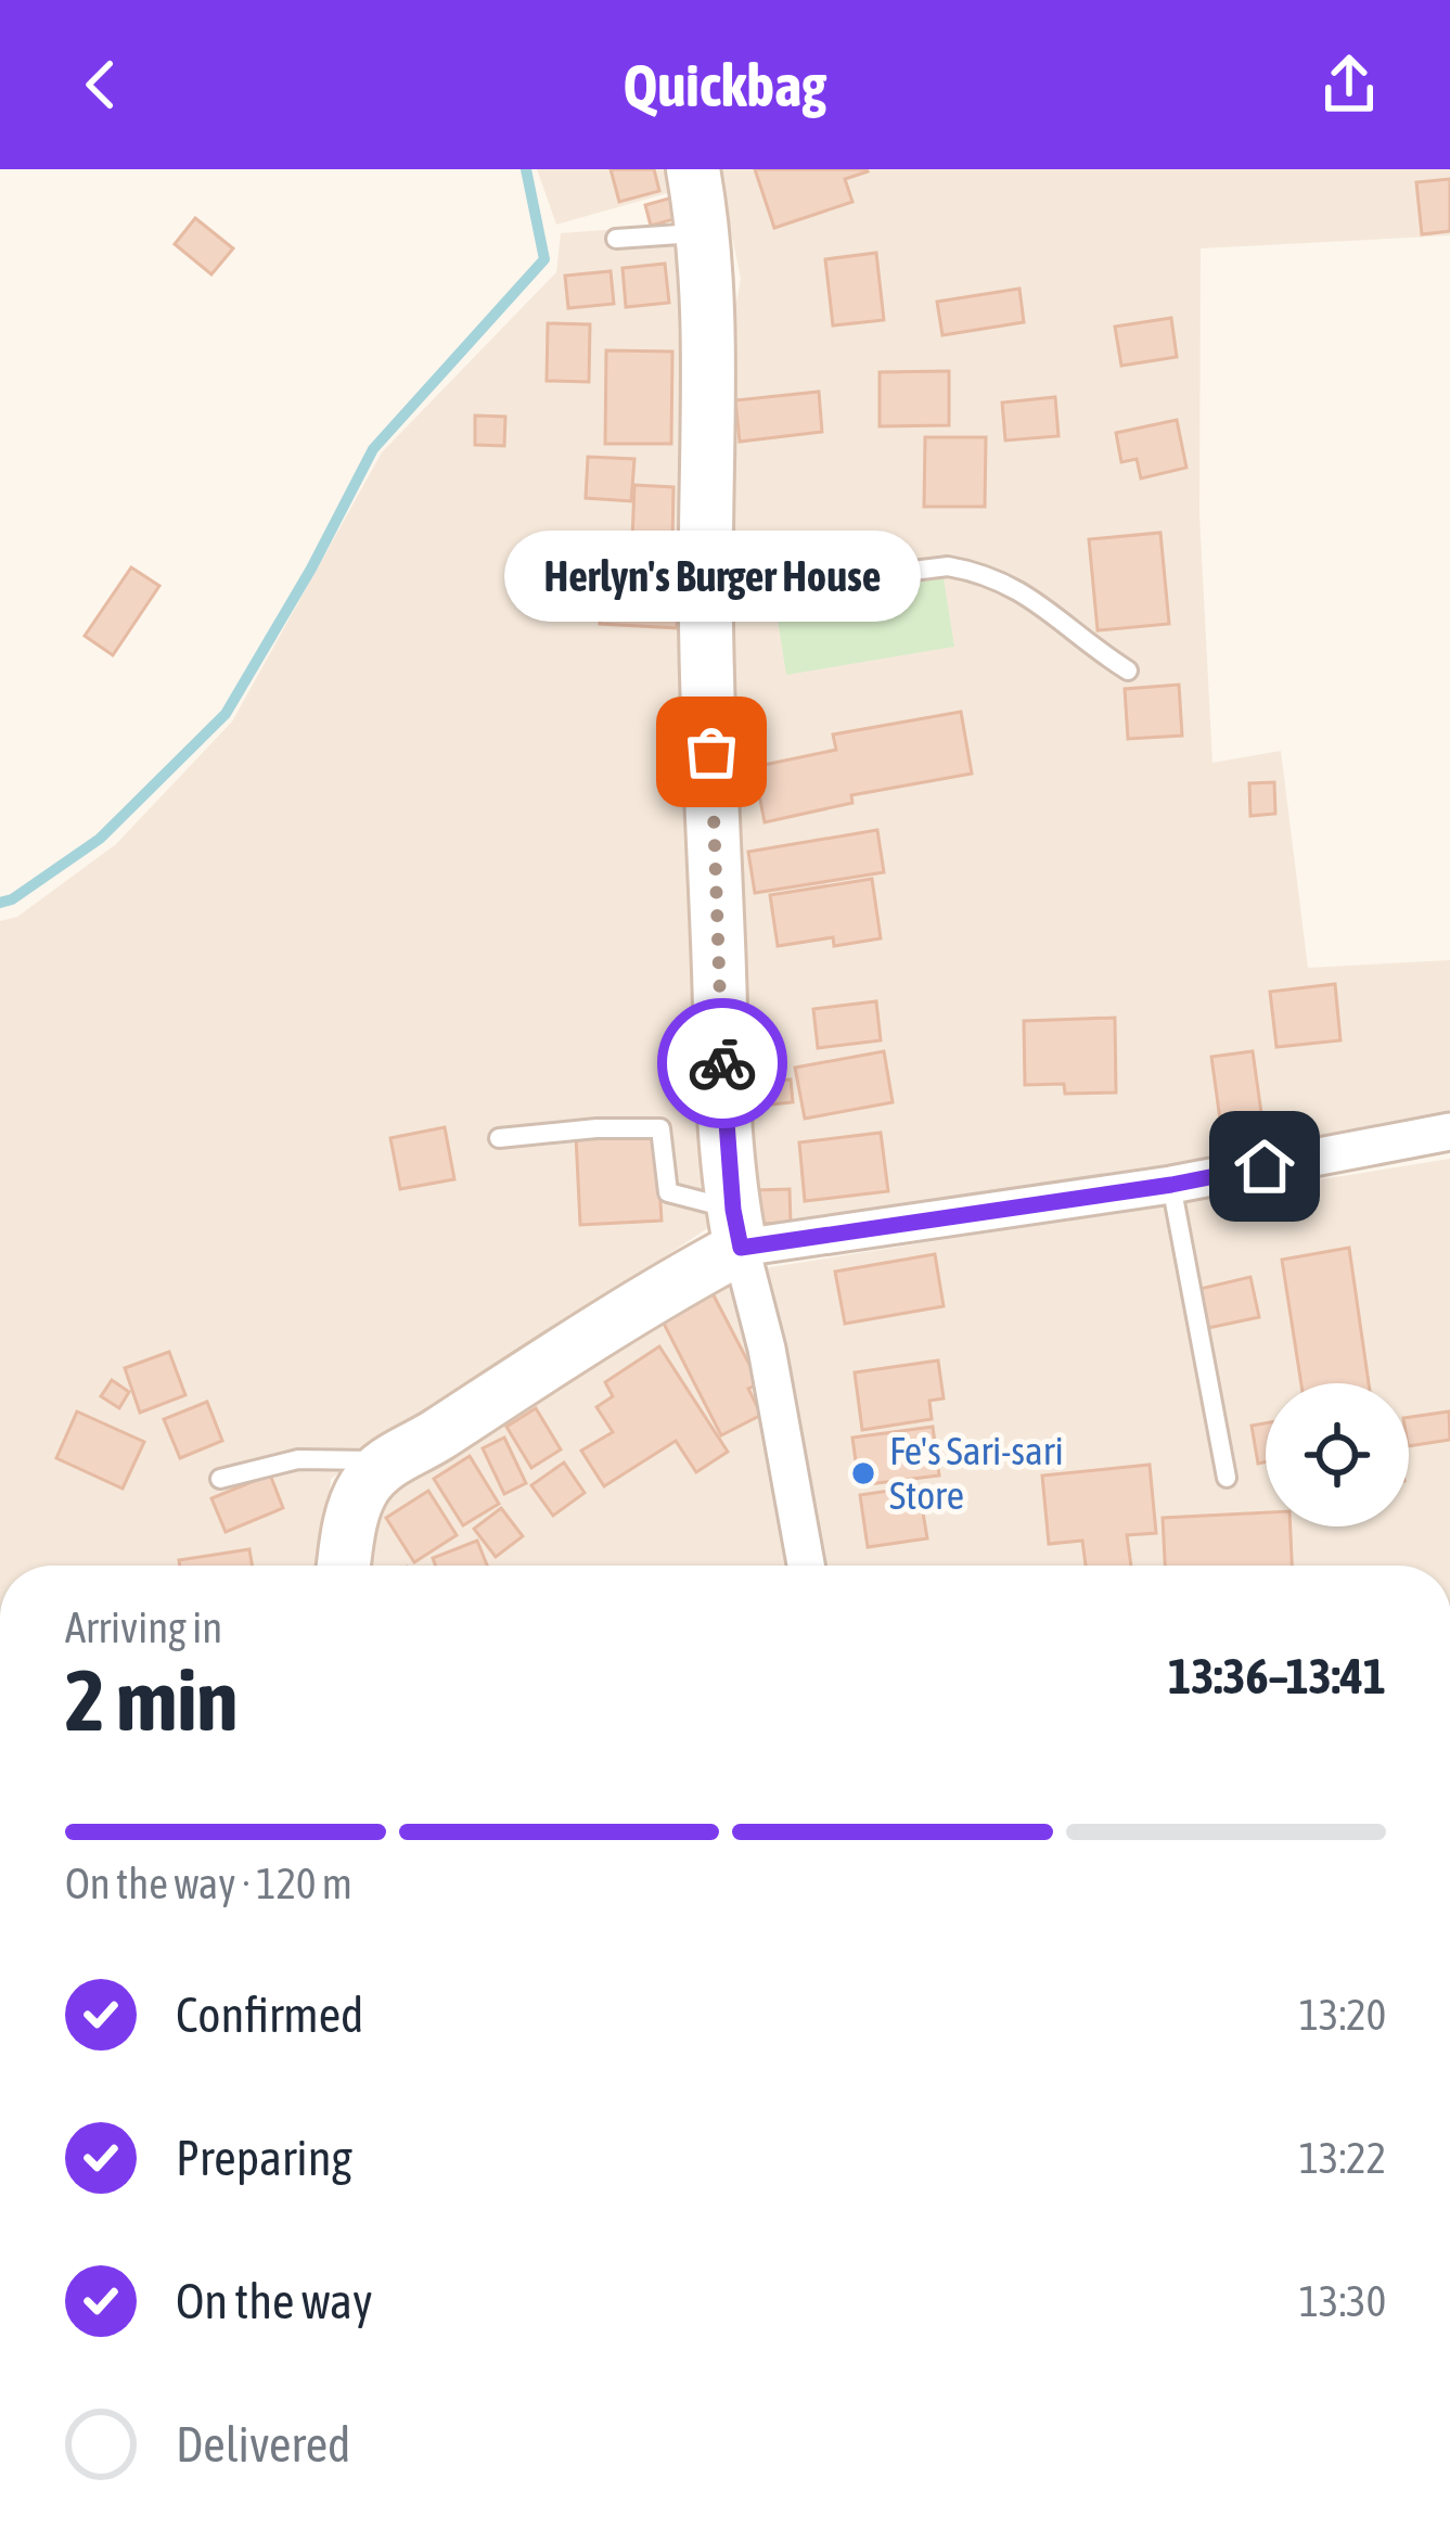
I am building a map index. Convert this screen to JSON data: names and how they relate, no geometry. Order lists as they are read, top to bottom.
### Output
{
  "places": ["Herlyn's Burger House", "Fe's Sari-sari Store"],
  "page": {
    "header": "Quickbag",
    "bubble": "Herlyn's Burger House",
    "heading": ["2 min", "Arriving in", "13:36–13:41"],
    "bar": "On the way · 120 m",
    "list": [
      ["Confirmed", "13:20"],
      ["Preparing", "13:22"],
      ["On the way", "13:30"],
      "Delivered"
    ]
  }
}
